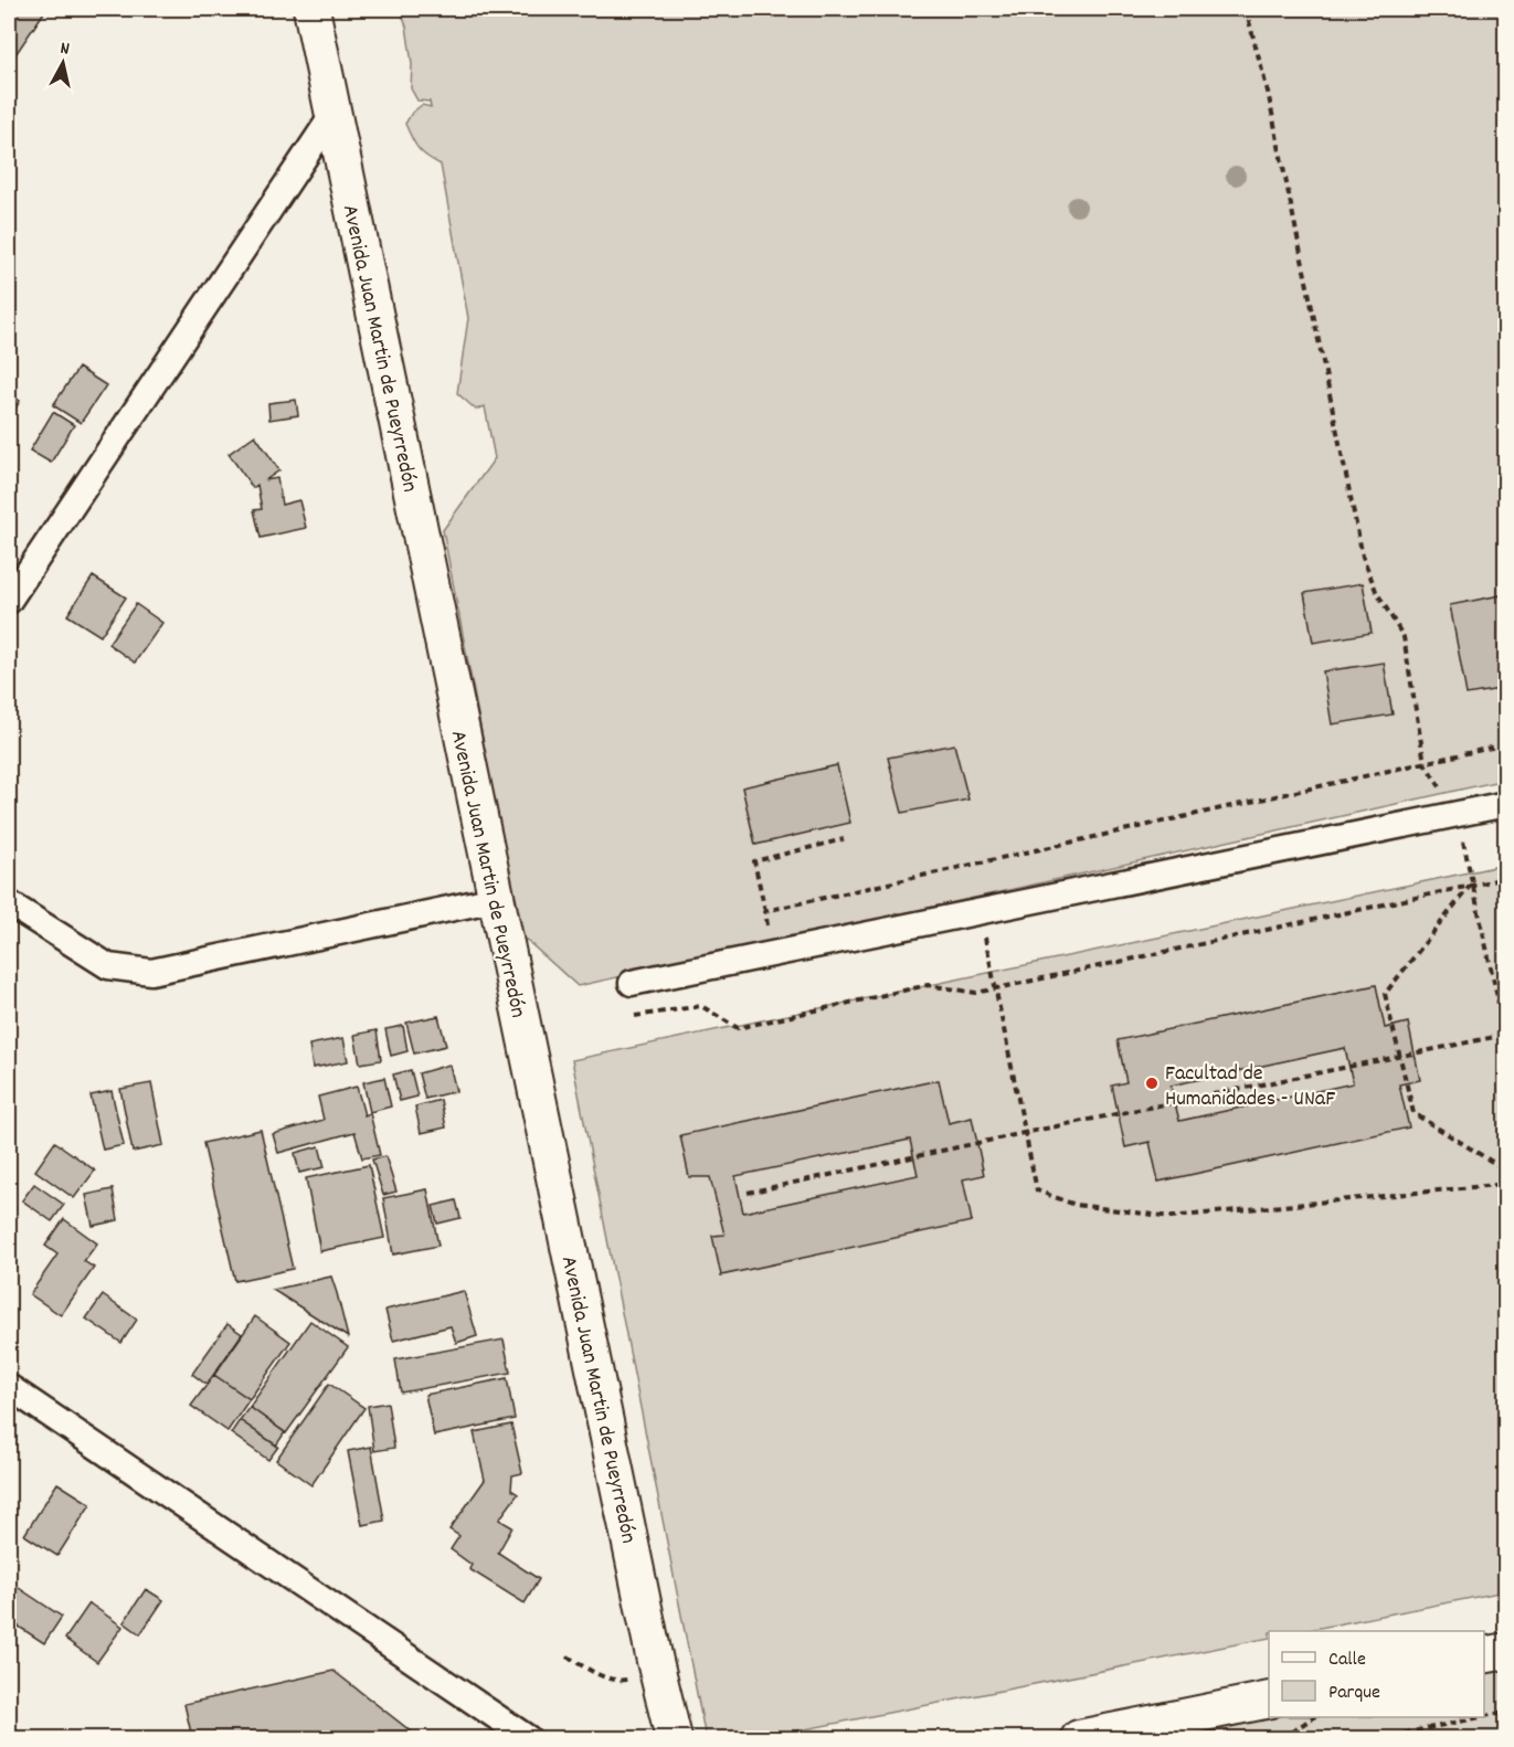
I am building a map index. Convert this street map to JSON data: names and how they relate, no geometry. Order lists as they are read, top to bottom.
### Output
{
  "streets": {
    "main road": ["Avenida Juan Martin de Pueyrredón"]
  },
  "places": ["Facultad de Humanidades - UNaF"],
  "legend": ["Calle", "Parque"],
  "north": "top"
}
